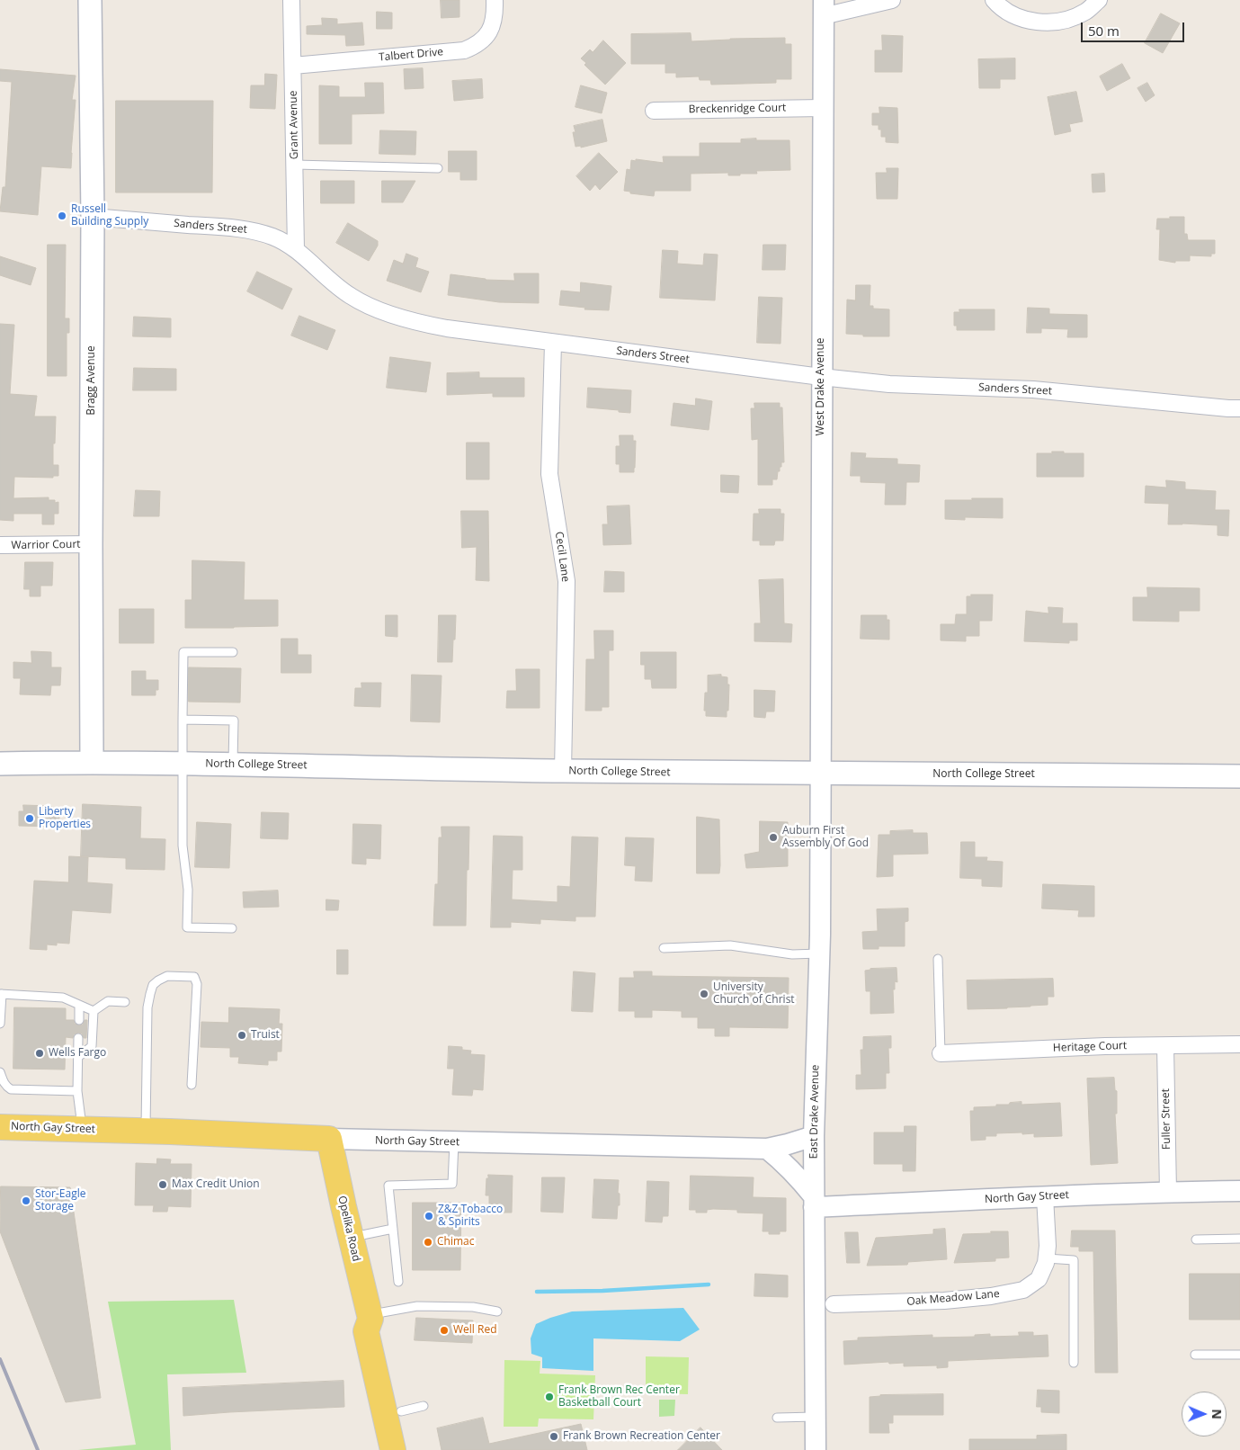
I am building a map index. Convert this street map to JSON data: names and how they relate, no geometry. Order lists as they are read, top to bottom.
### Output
{
  "streets": {
    "main road": [
      "Bragg Avenue",
      "North College Street",
      "North Gay Street",
      "Opelika Road"
    ],
    "street": [
      "Talbert Drive",
      "Breckenridge Court",
      "Grant Avenue",
      "Sanders Street",
      "West Drake Avenue",
      "Warrior Court",
      "Cecil Lane",
      "Heritage Court",
      "East Drake Avenue",
      "Fuller Street",
      "Oak Meadow Lane"
    ]
  },
  "crossings": [
    ["Talbert Drive", "Grant Avenue"],
    ["Breckenridge Court", "West Drake Avenue"],
    ["Grant Avenue", "Sanders Street"],
    ["Sanders Street", "Bragg Avenue"],
    ["Sanders Street", "West Drake Avenue"],
    ["Sanders Street", "Cecil Lane"],
    ["Bragg Avenue", "Warrior Court"],
    ["Bragg Avenue", "North College Street"],
    ["West Drake Avenue", "North College Street"],
    ["West Drake Avenue", "East Drake Avenue"],
    ["Cecil Lane", "North College Street"],
    ["North College Street", "East Drake Avenue"],
    ["Heritage Court", "Fuller Street"],
    ["East Drake Avenue", "North Gay Street"],
    ["Fuller Street", "North Gay Street"],
    ["North Gay Street", "Opelika Road"],
    ["North Gay Street", "Oak Meadow Lane"]
  ],
  "places": [
    "Russell Building Supply",
    "Liberty Properties",
    "Auburn First Assembly Of God",
    "University Church of Christ",
    "Truist",
    "Wells Fargo",
    "Max Credit Union",
    "Stor-Eagle Storage",
    "Z&Z Tobacco & Spirits",
    "Chimac",
    "Well Red",
    "Frank Brown Rec Center Basketball Court",
    "Frank Brown Recreation Center"
  ],
  "scale_bar": "50 m",
  "north": "right"
}
